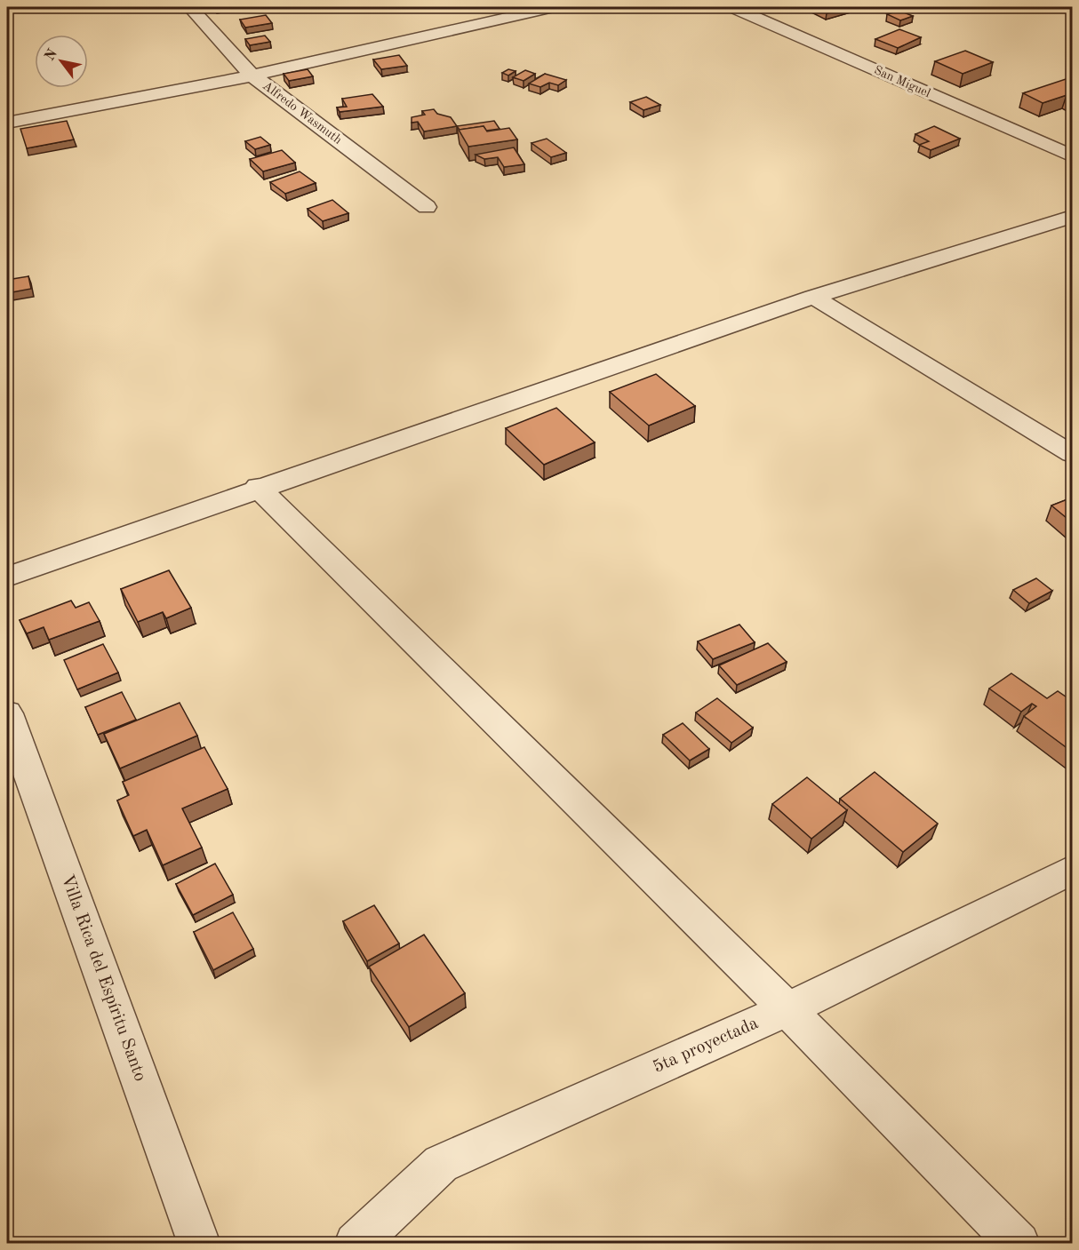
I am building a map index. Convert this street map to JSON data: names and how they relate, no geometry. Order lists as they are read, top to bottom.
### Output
{
  "streets": {
    "street": [
      "San Miguel",
      "Alfredo Wasmuth",
      "Villa Rica del Espíritu Santo",
      "5ta proyectada"
    ]
  },
  "north": "top left"
}
